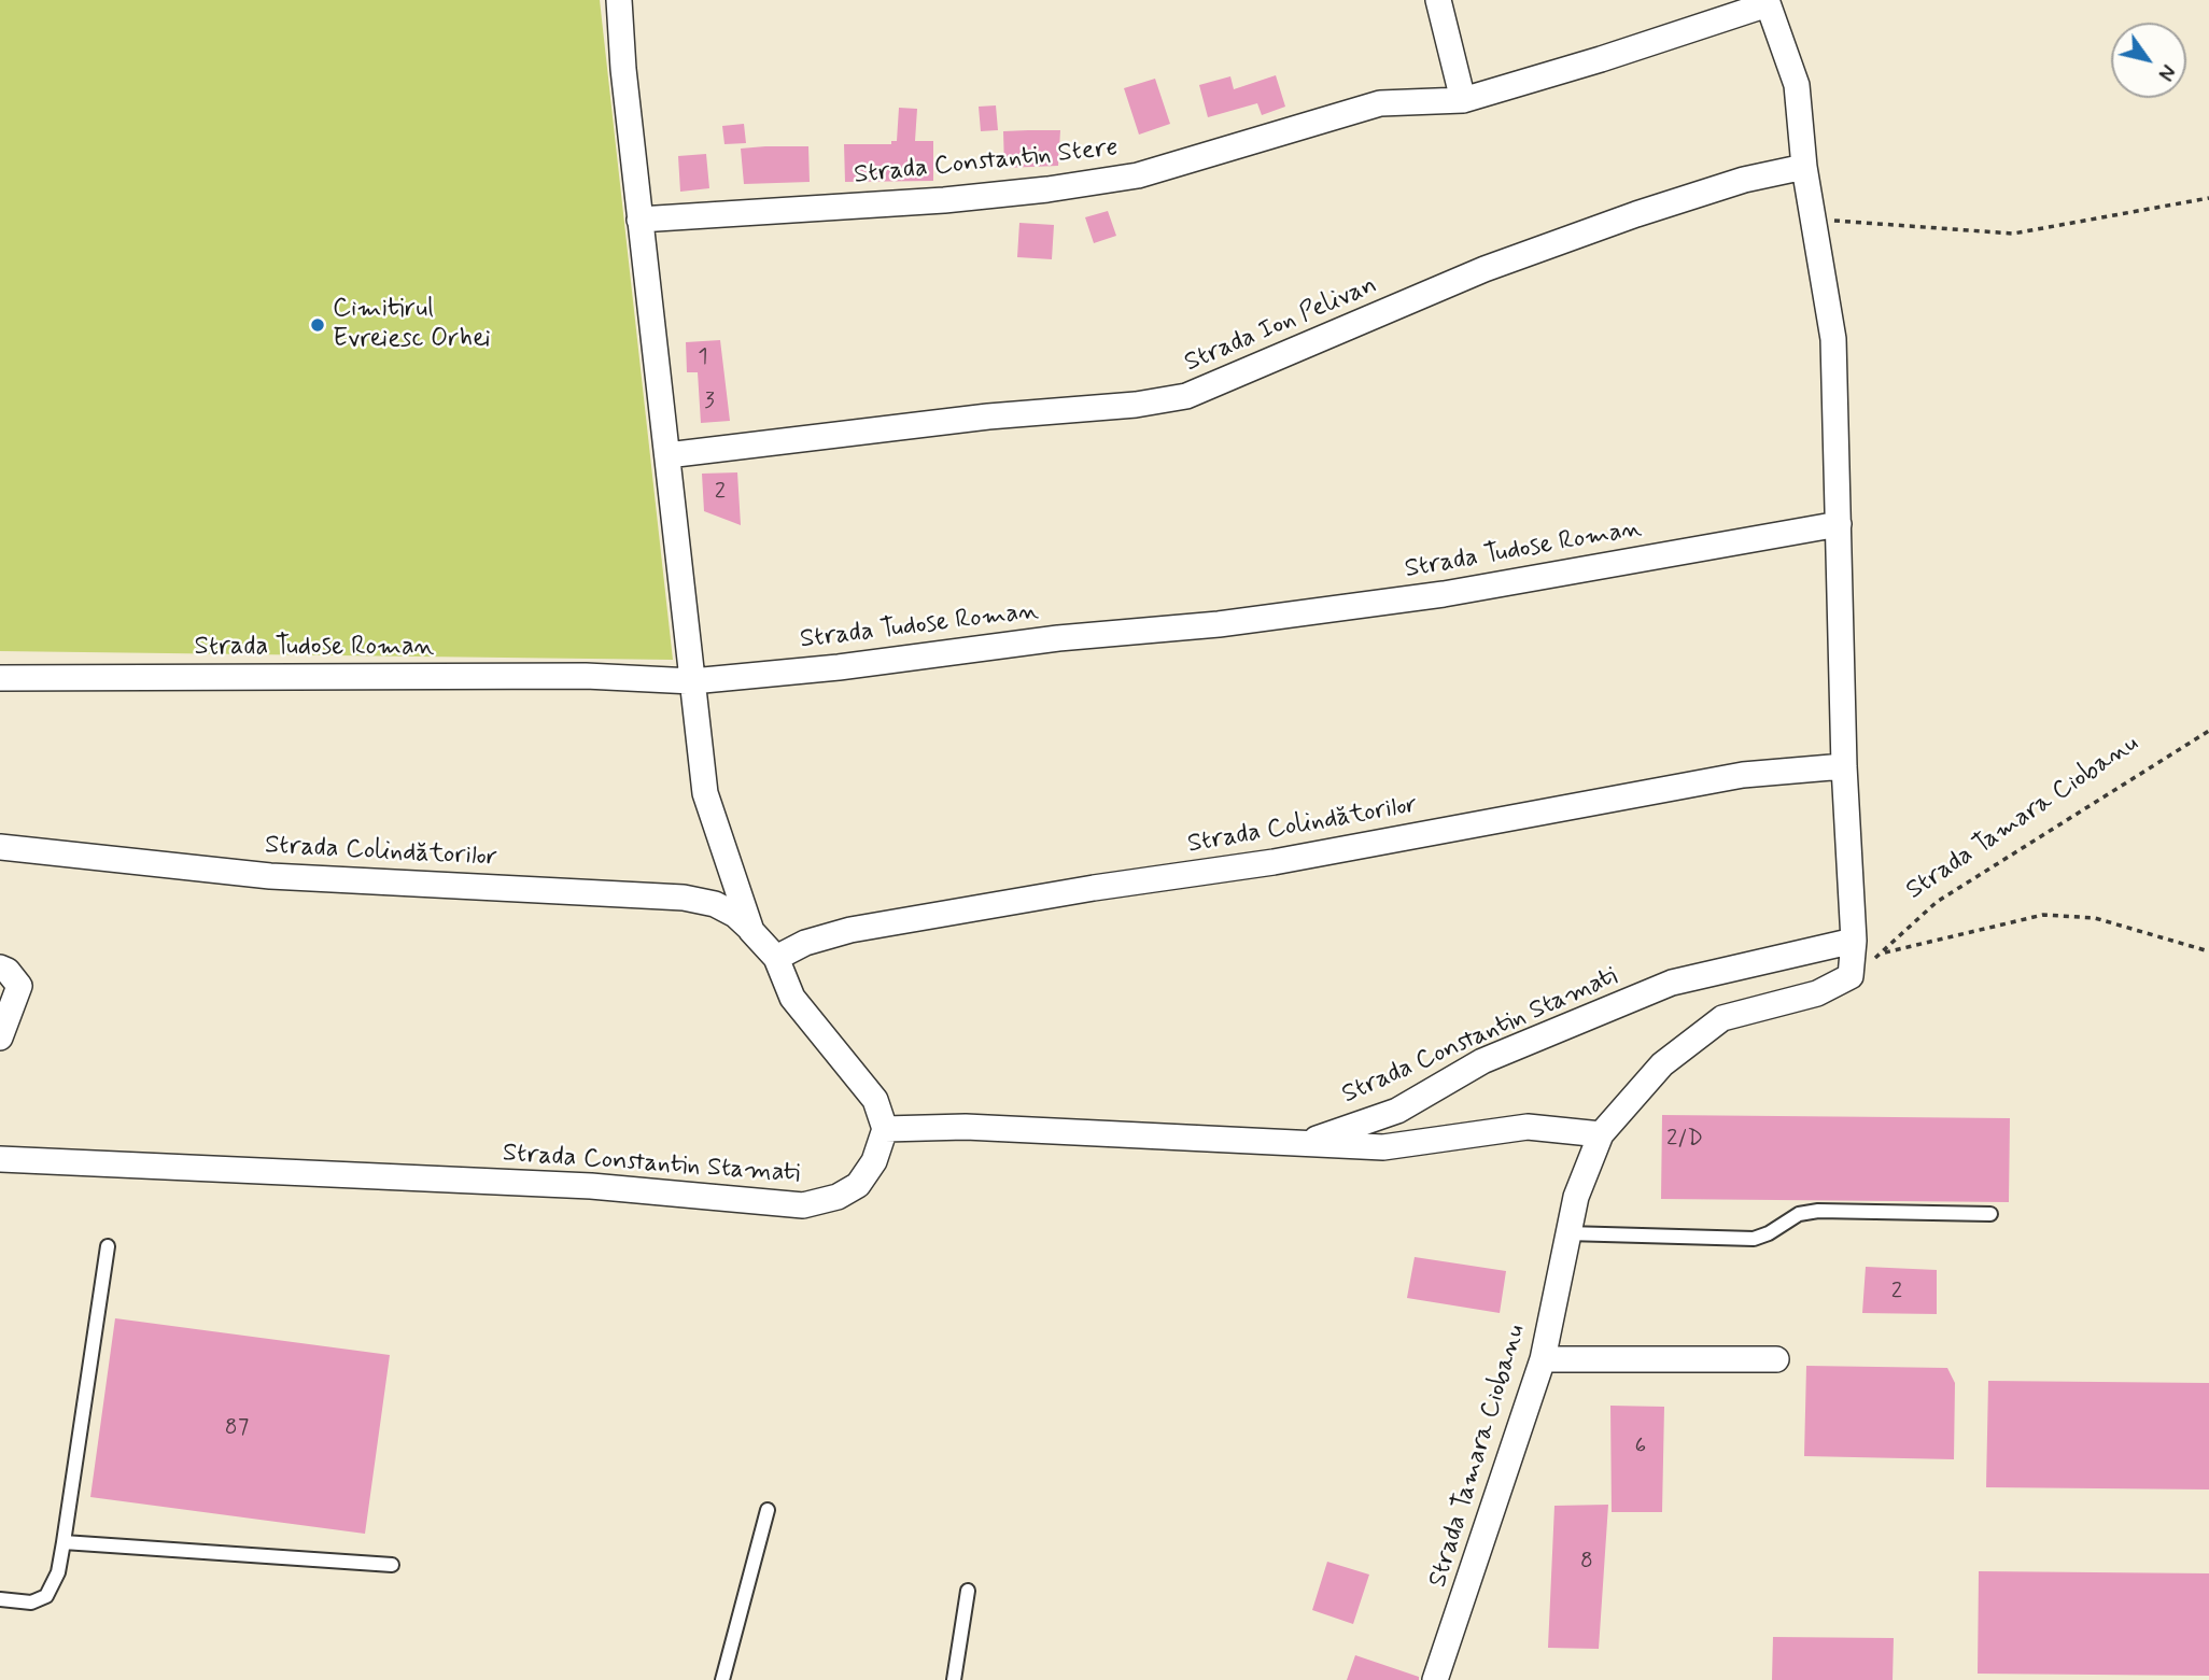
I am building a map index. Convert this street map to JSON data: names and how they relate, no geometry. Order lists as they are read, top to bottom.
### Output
{
  "streets": {
    "street": [
      "Strada Constantin Stere",
      "Strada Ion Pelivan",
      "Strada Tudose Roman",
      "Strada Tamara Ciobanu",
      "Strada Colindătorilor",
      "Strada Constantin Stamati"
    ]
  },
  "crossings": [
    ["Strada Tamara Ciobanu", "Strada Constantin Stamati"]
  ],
  "places": ["Cimitirul Evreiesc Orhei"],
  "house_numbers": [
    "1",
    "3",
    "2",
    "2/D",
    "2",
    "87",
    "6",
    "8"
  ],
  "north": "bottom right"
}
